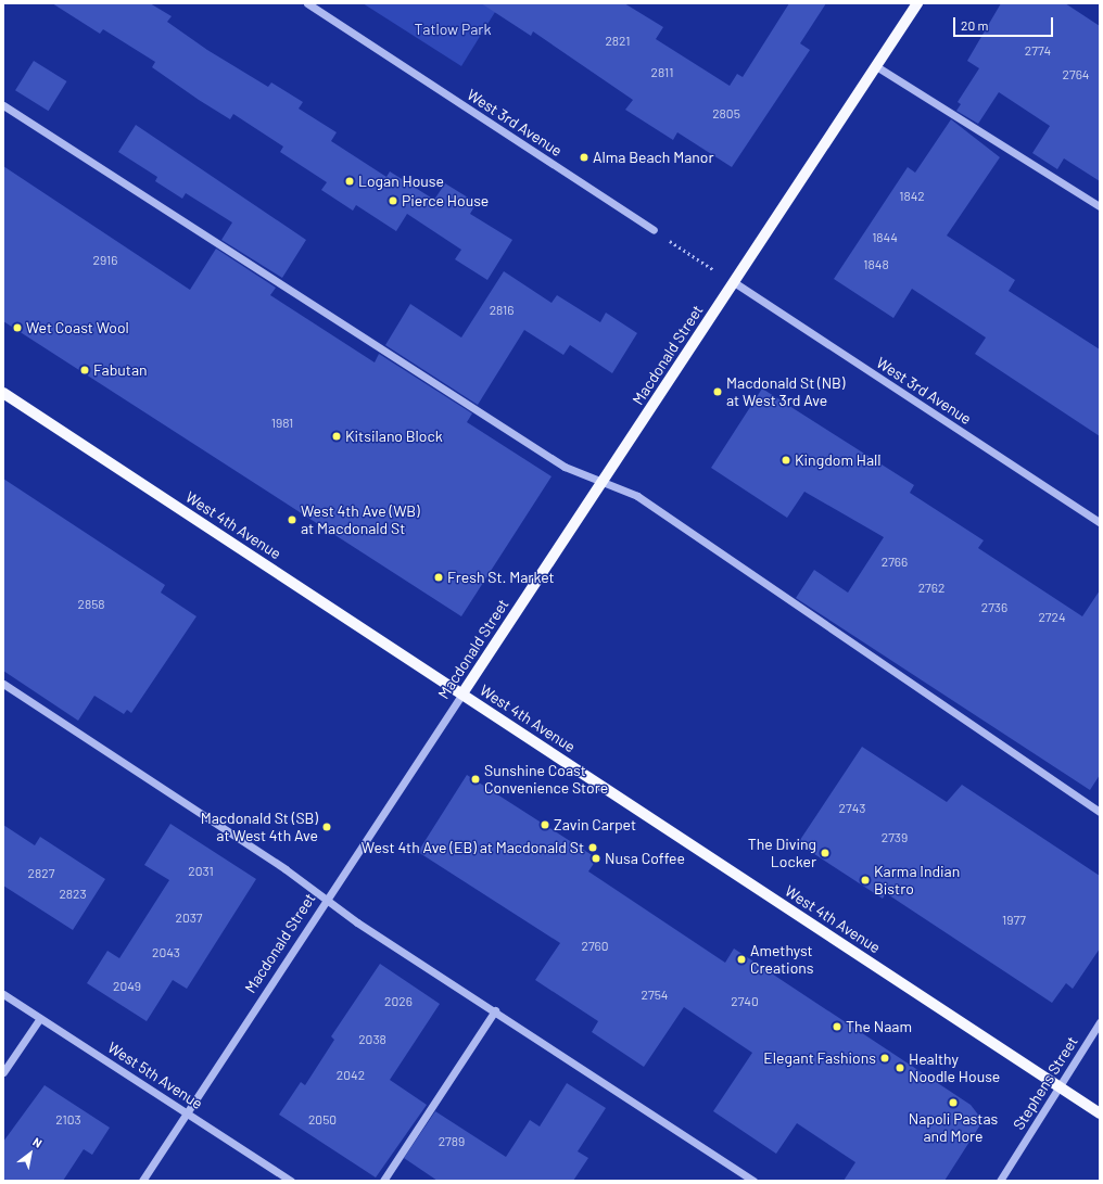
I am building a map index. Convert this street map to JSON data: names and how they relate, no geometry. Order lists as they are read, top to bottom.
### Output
{
  "streets": {
    "main road": ["Macdonald Street", "West 4th Avenue"],
    "street": ["West 3rd Avenue", "West 5th Avenue", "Stephens Street"]
  },
  "crossings": [
    ["West 3rd Avenue", "Macdonald Street"],
    ["Macdonald Street", "West 4th Avenue"],
    ["Macdonald Street", "West 5th Avenue"],
    ["West 4th Avenue", "Stephens Street"]
  ],
  "parks": ["Tatlow Park"],
  "places": [
    "Alma Beach Manor",
    "Logan House",
    "Pierce House",
    "Wet Coast Wool",
    "Fabutan",
    "Macdonald St (NB) at West 3rd Ave",
    "Kitsilano Block",
    "Kingdom Hall",
    "West 4th Ave (WB) at Macdonald St",
    "Fresh St. Market",
    "Sunshine Coast Convenience Store",
    "Zavin Carpet",
    "Macdonald St (SB) at West 4th Ave",
    "West 4th Ave (EB) at Macdonald St",
    "The Diving Locker",
    "Nusa Coffee",
    "Karma Indian Bistro",
    "Amethyst Creations",
    "The Naam",
    "Elegant Fashions",
    "Healthy Noodle House",
    "Napoli Pastas and More"
  ],
  "house_numbers": [
    "2821",
    "2774",
    "2811",
    "2764",
    "2805",
    "1842",
    "1844",
    "2916",
    "1848",
    "2816",
    "1981",
    "2766",
    "2762",
    "2858",
    "2736",
    "2724",
    "2743",
    "2739",
    "2031",
    "2827",
    "2823",
    "2037",
    "1977",
    "2760",
    "2043",
    "2049",
    "2754",
    "2026",
    "2740",
    "2038",
    "2042",
    "2103",
    "2050",
    "2789"
  ],
  "scale_bar": "20 m",
  "north": "top right"
}
